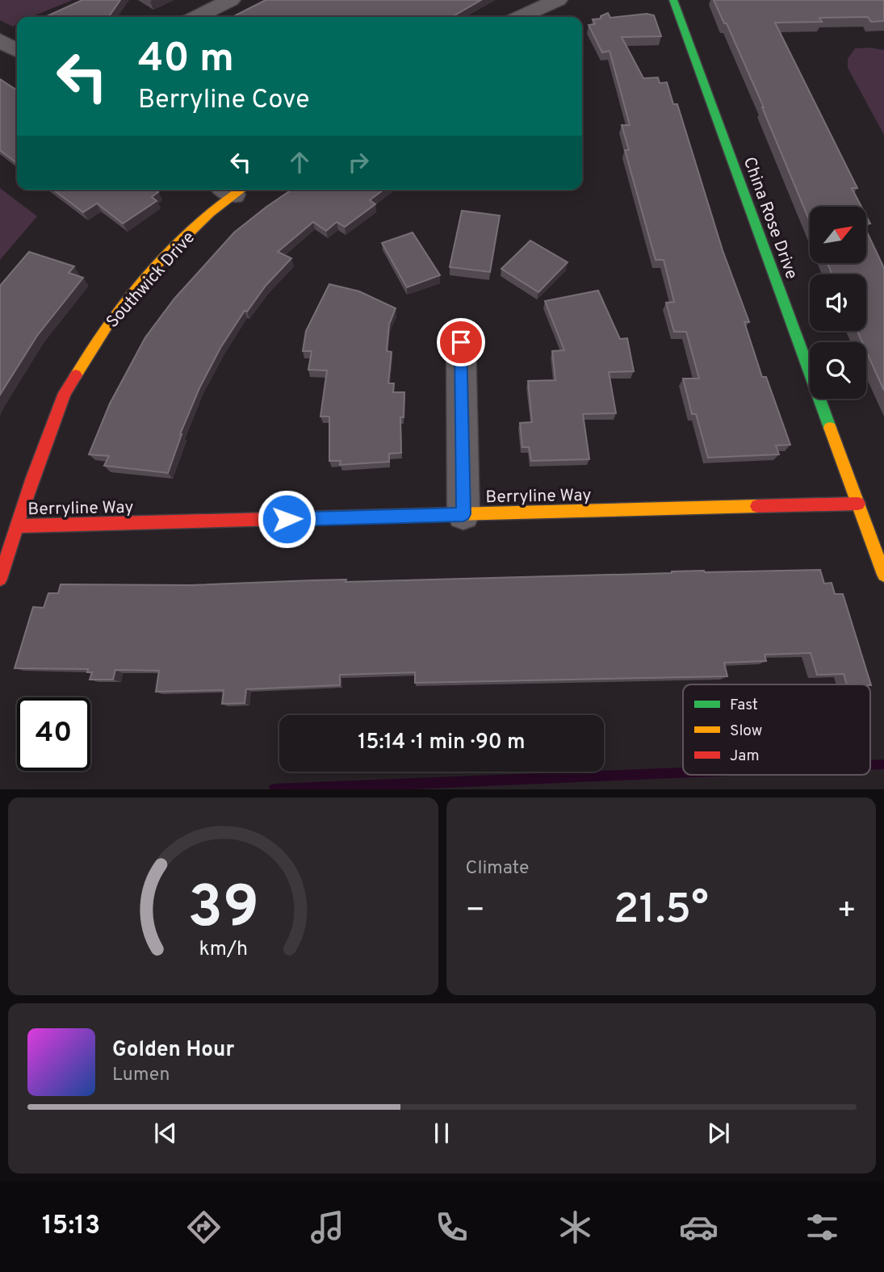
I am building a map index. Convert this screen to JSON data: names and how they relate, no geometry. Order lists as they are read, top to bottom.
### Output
{
  "streets": {
    "street": ["China Rose Drive", "Southwick Drive", "Berryline Way"]
  },
  "crossings": [
    ["China Rose Drive", "Berryline Way"],
    ["Southwick Drive", "Berryline Way"]
  ],
  "legend": ["Fast", "Slow", "Jam"],
  "north": "top right",
  "page": {
    "turn": ["40 m", "Berryline Cove"],
    "limit": "40",
    "trip": "15:14 · 1 min · 90 m",
    "tile": "Climate",
    "heat": ["−", "21.5°", "+"],
    "song": ["Golden Hour", "Lumen"],
    "tabs": "15:13",
    "gauge": ["39", "km/h"]
  }
}
